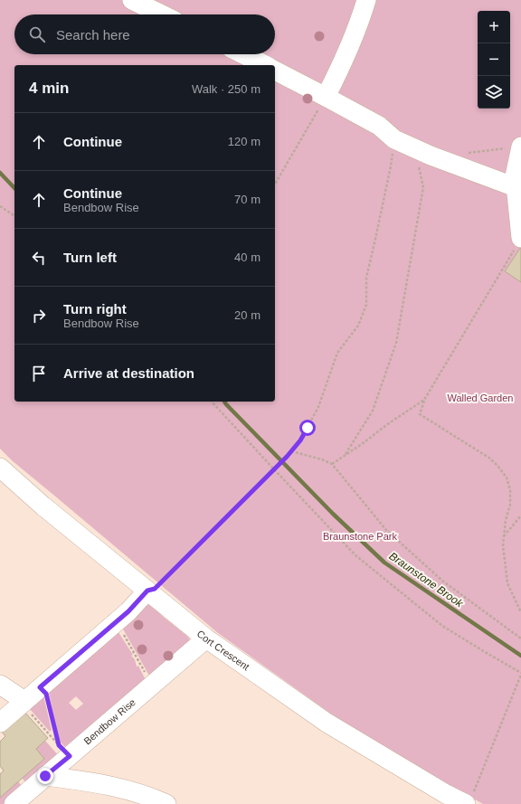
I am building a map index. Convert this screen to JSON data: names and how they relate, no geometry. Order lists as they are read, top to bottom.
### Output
{
  "streets": {
    "street": ["Cort Crescent", "Bendbow Rise"]
  },
  "crossings": [
    ["Cort Crescent", "Bendbow Rise"]
  ],
  "water": ["Braunstone Brook"],
  "parks": ["Walled Garden", "Braunstone Park"],
  "page": {
    "map_buttons": ["+", "−"],
    "search": "Search here",
    "heading": ["4 min", "Walk · 250 m"],
    "list": [
      ["Continue", "120 m"],
      ["Continue", "Bendbow Rise", "70 m"],
      ["Turn left", "40 m"],
      ["Turn right", "Bendbow Rise", "20 m"],
      "Arrive at destination"
    ]
  }
}
